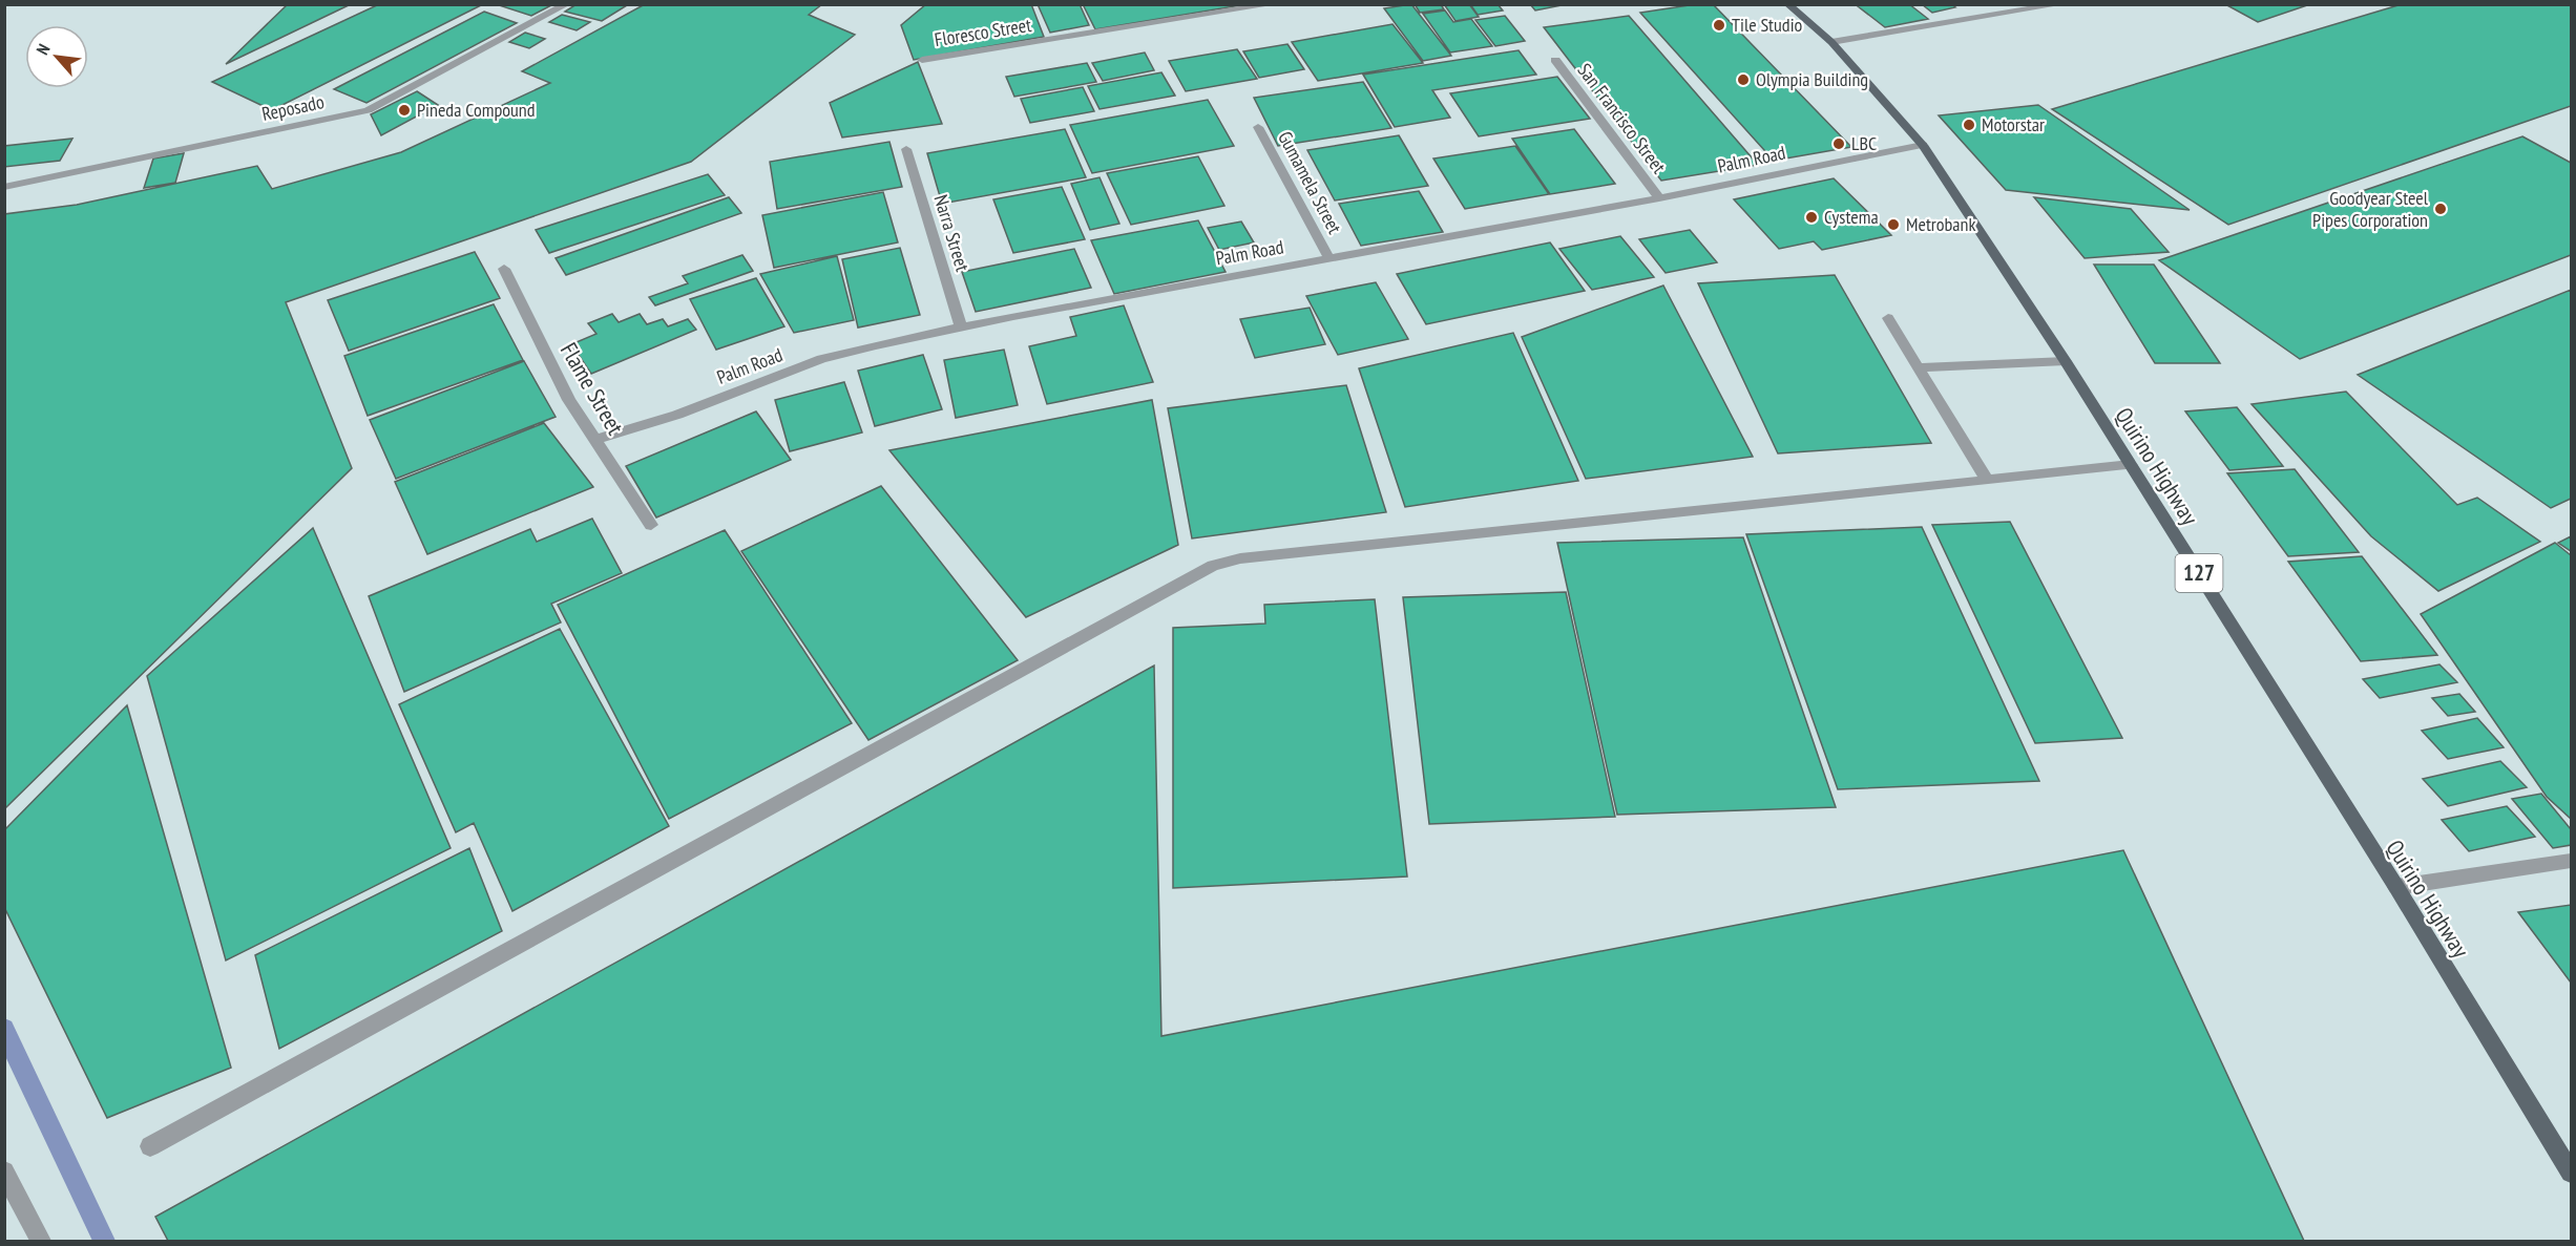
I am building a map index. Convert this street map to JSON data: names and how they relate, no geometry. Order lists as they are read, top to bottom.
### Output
{
  "streets": {
    "main road": ["Quirino Highway", "127"],
    "street": [
      "Floresco Street",
      "Reposado",
      "San Francisco Street",
      "Palm Road",
      "Gumamela Street",
      "Narra Street",
      "Flame Street"
    ]
  },
  "crossings": [
    ["San Francisco Street", "Palm Road"],
    ["Palm Road", "Gumamela Street"],
    ["Palm Road", "Narra Street"],
    ["Palm Road", "Flame Street"],
    ["Palm Road", "Quirino Highway"]
  ],
  "places": [
    "Tile Studio",
    "Olympia Building",
    "Pineda Compound",
    "Motorstar",
    "LBC",
    "Goodyear Steel Pipes Corporation",
    "Cystema",
    "Metrobank"
  ],
  "north": "top left"
}
